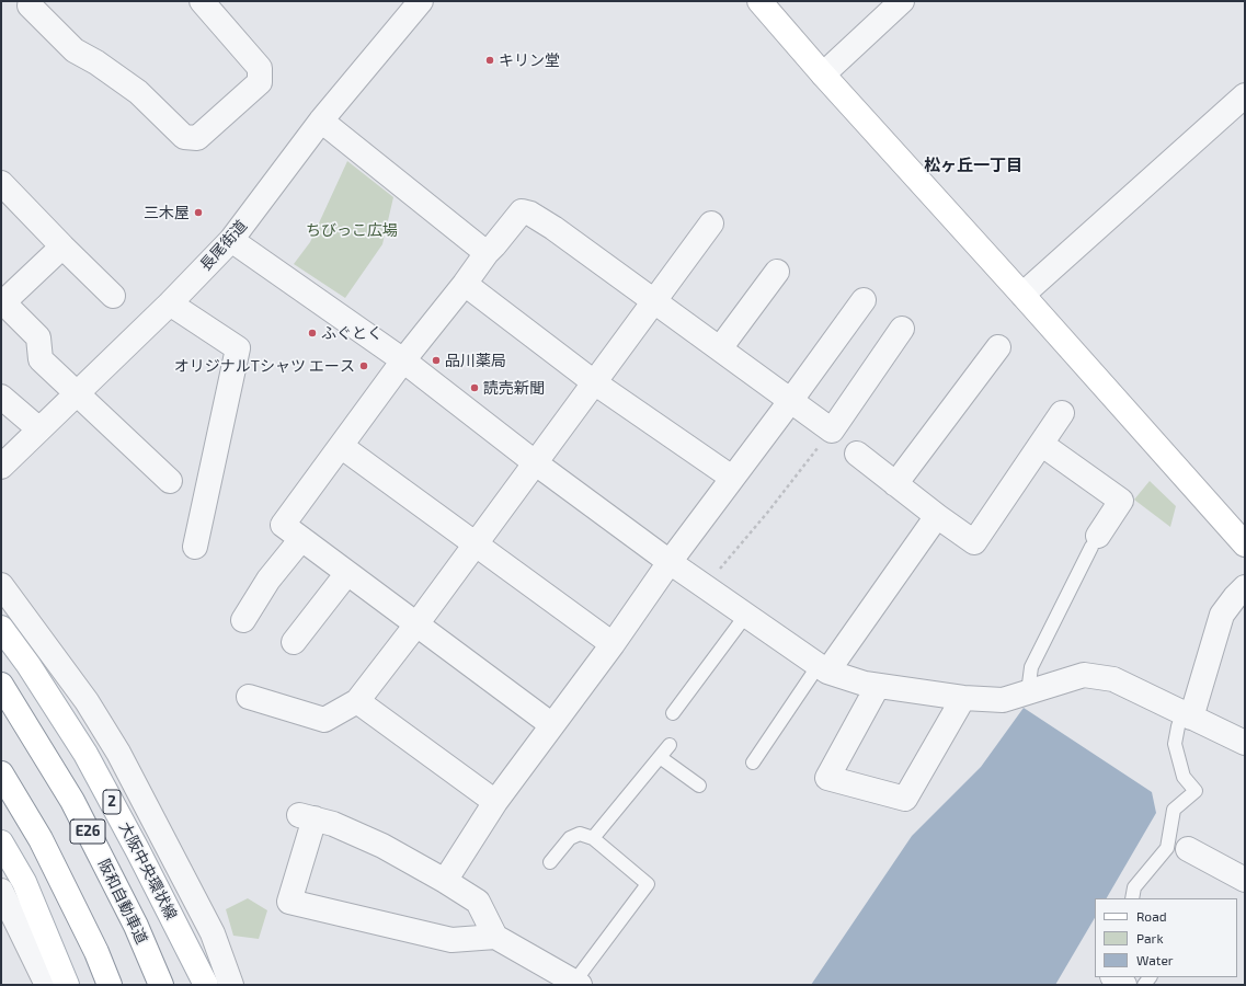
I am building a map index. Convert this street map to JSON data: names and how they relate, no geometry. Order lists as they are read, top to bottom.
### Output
{
  "streets": {
    "main road": [
      "2",
      "E26",
      "大阪中央環状線",
      "阪和自動車道"
    ],
    "street": ["長尾街道"]
  },
  "districts": ["松ヶ丘一丁目"],
  "parks": ["ちびっこ広場"],
  "places": [
    "キリン堂",
    "三木屋",
    "ふぐとく",
    "品川薬局",
    "オリジナルTシャツ エース",
    "読売新聞"
  ],
  "legend": ["Road", "Park", "Water"]
}
